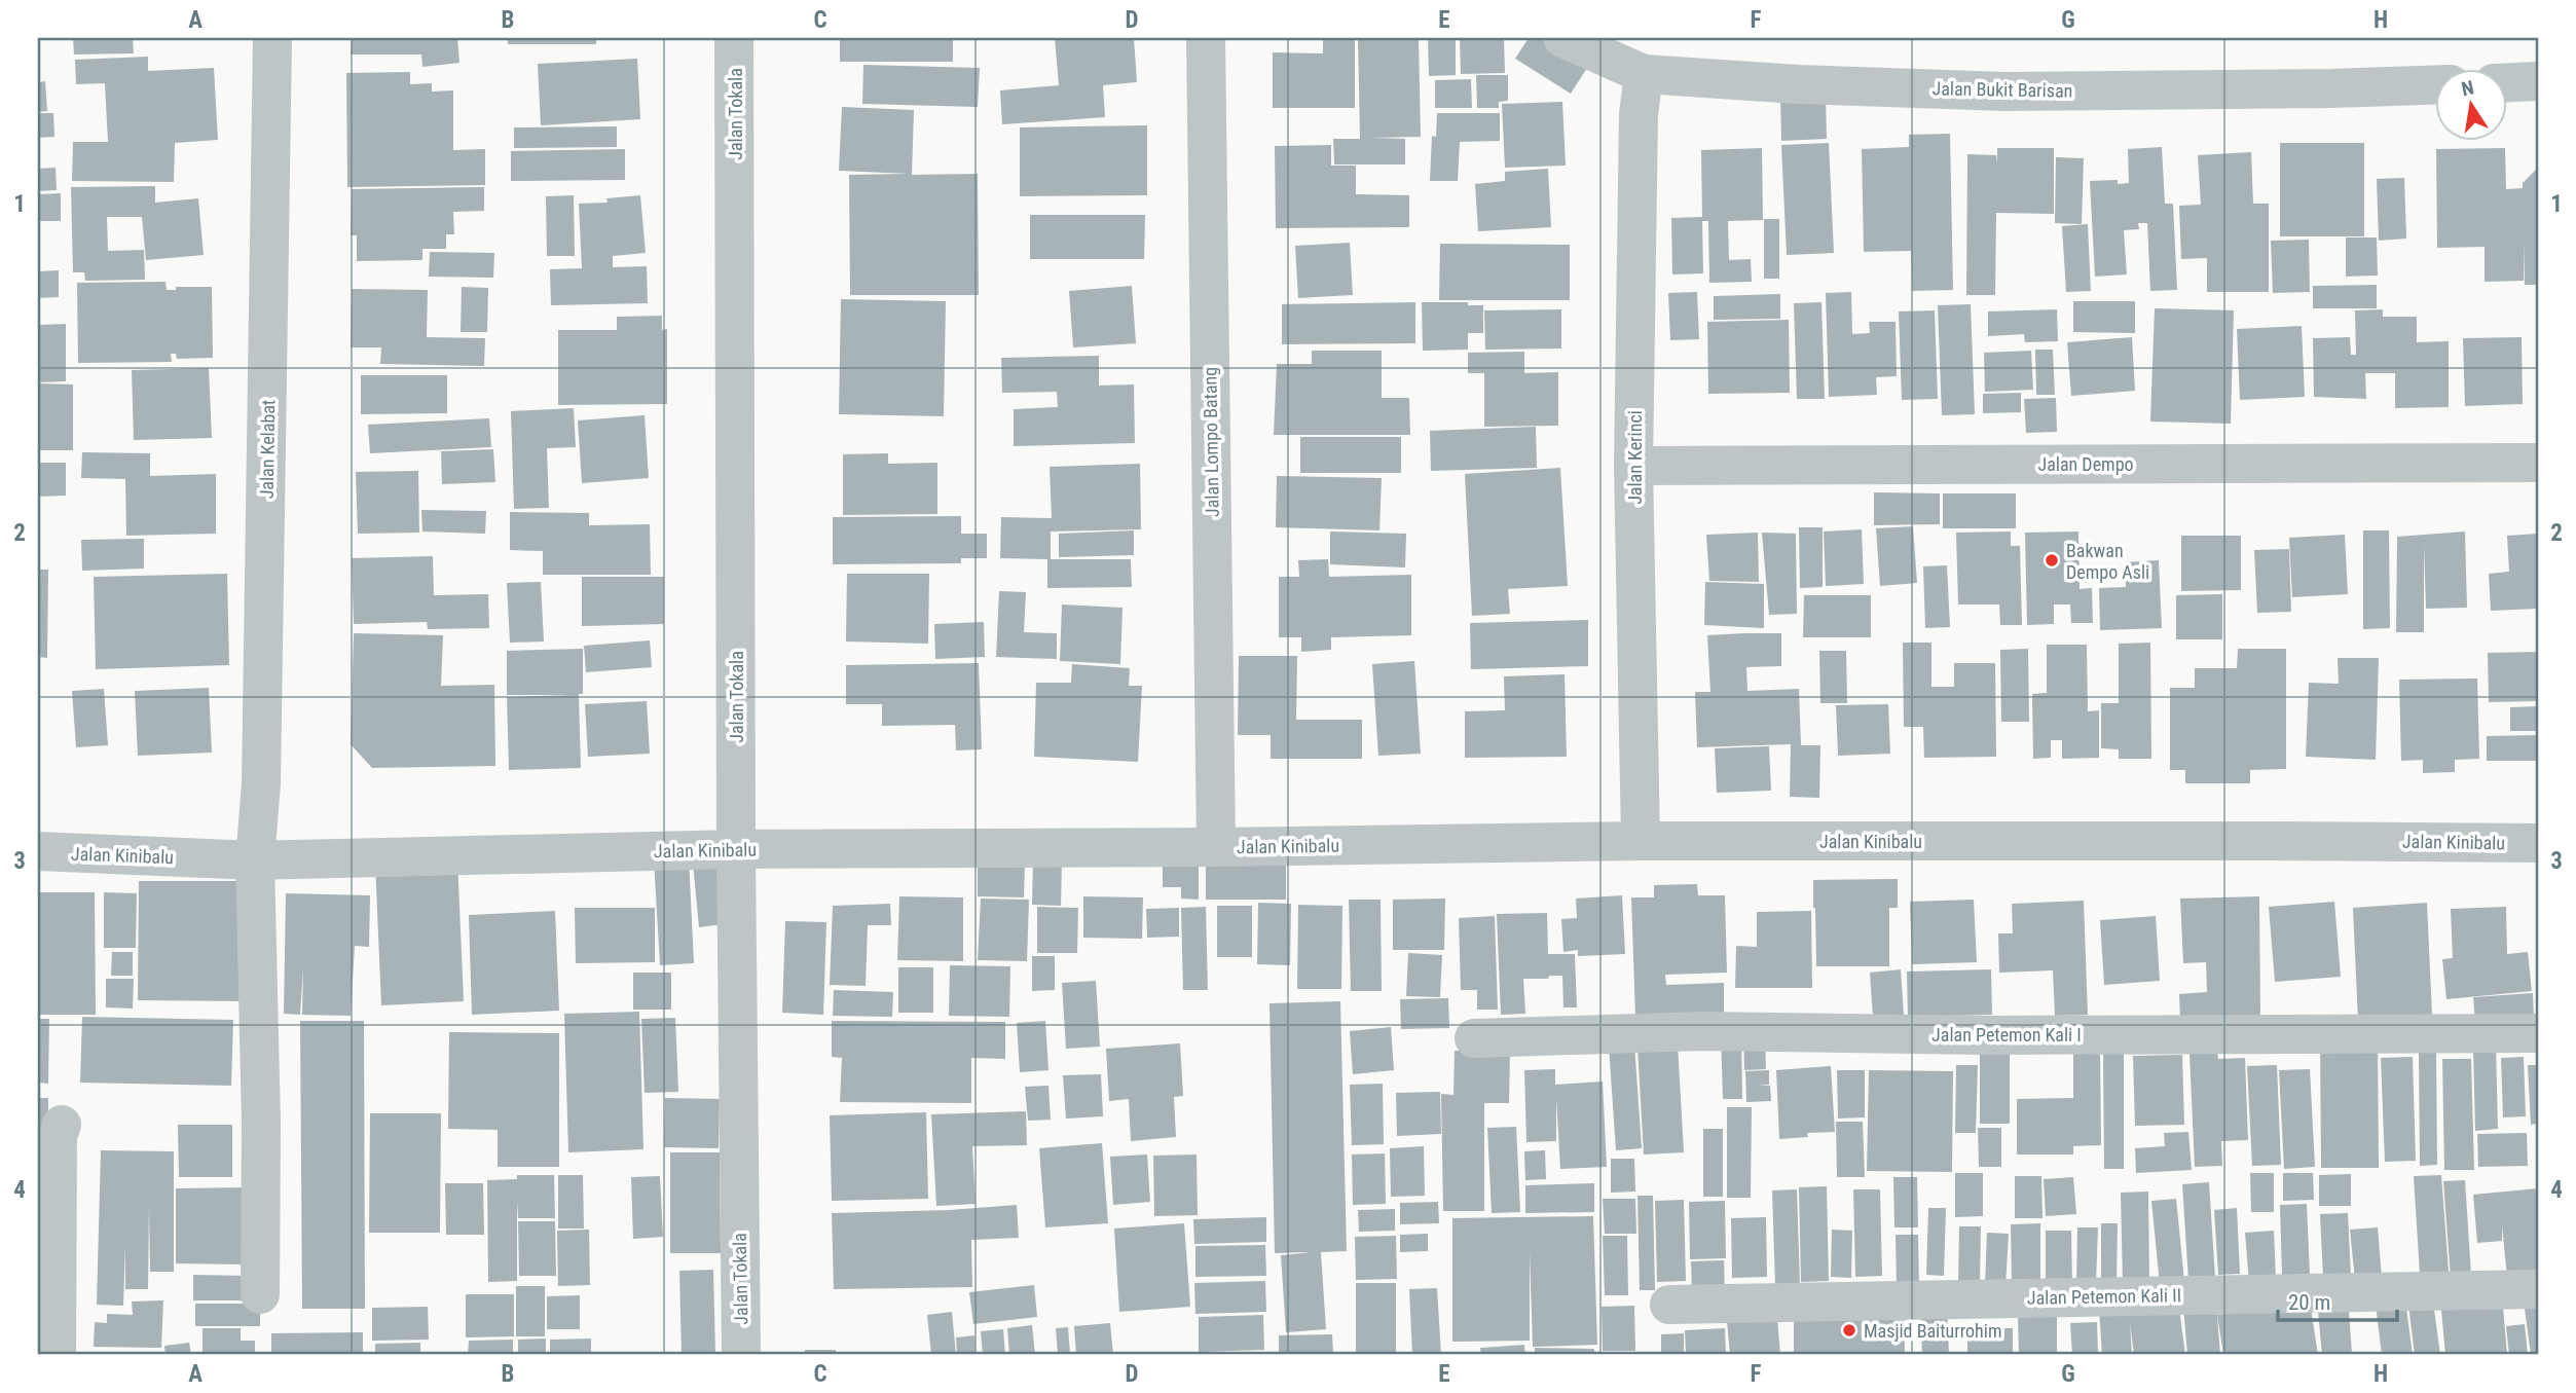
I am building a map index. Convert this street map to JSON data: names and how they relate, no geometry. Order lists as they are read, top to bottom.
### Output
{
  "streets": {
    "street": [
      "Jalan Bukit Barisan",
      "Jalan Tokala",
      "Jalan Lompo Batang",
      "Jalan Kelabat",
      "Jalan Kerinci",
      "Jalan Dempo",
      "Jalan Kinibalu",
      "Jalan Petemon Kali I",
      "Jalan Petemon Kali II"
    ]
  },
  "crossings": [
    ["Jalan Bukit Barisan", "Jalan Kerinci"],
    ["Jalan Tokala", "Jalan Kinibalu"],
    ["Jalan Lompo Batang", "Jalan Kinibalu"],
    ["Jalan Kelabat", "Jalan Kinibalu"],
    ["Jalan Kerinci", "Jalan Dempo"],
    ["Jalan Kerinci", "Jalan Kinibalu"]
  ],
  "places": ["Bakwan Dempo Asli", "Masjid Baiturrohim"],
  "scale_bar": "20 m",
  "north": "top",
  "grid": {
    "columns": [
      "A",
      "B",
      "C",
      "D",
      "E",
      "F",
      "G",
      "H"
    ],
    "rows": [
      "1",
      "2",
      "3",
      "4"
    ]
  }
}
